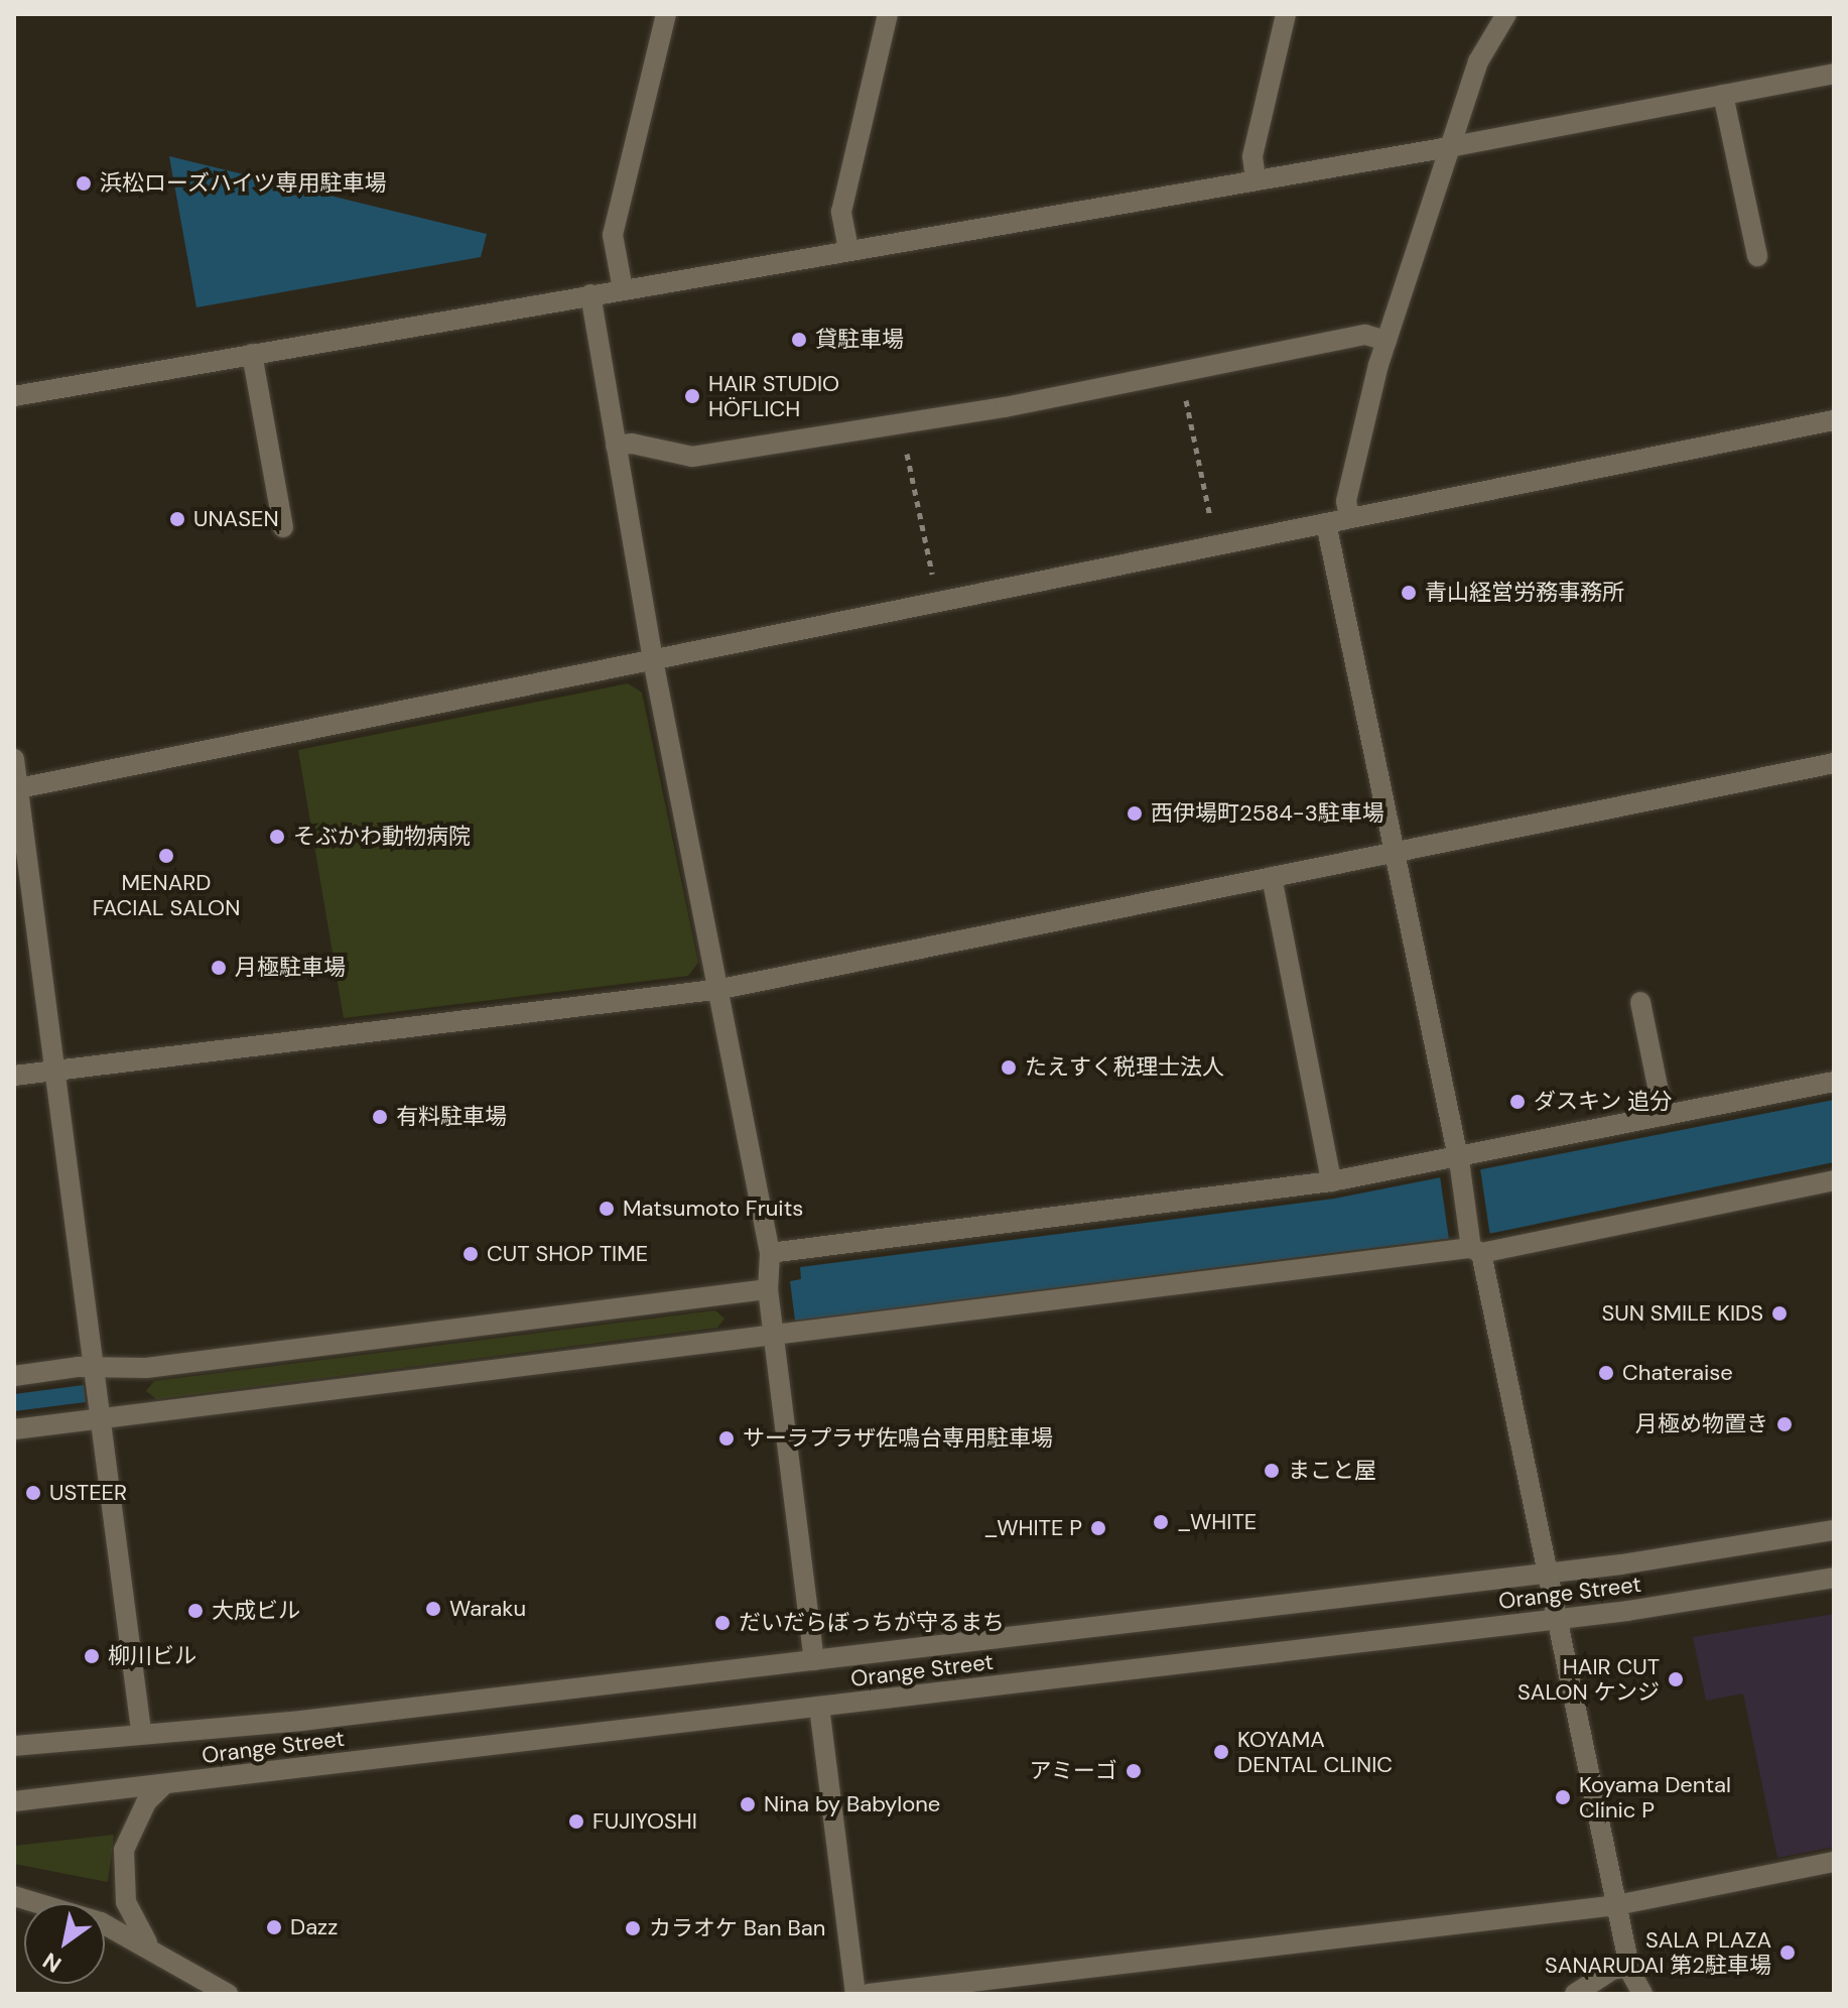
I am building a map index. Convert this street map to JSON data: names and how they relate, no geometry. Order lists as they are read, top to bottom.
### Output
{
  "streets": {
    "street": ["Orange Street"]
  },
  "places": [
    "浜松ローズハイツ専用駐車場",
    "貸駐車場",
    "HAIR STUDIO HÖFLICH",
    "UNASEN",
    "青山経営労務事務所",
    "西伊場町2584-3駐車場",
    "そぶかわ動物病院",
    "MENARD FACIAL SALON",
    "月極駐車場",
    "たえすく税理士法人",
    "ダスキン 追分",
    "有料駐車場",
    "Matsumoto Fruits",
    "CUT SHOP TIME",
    "SUN SMILE KIDS",
    "Chateraise",
    "月極め物置き",
    "サーラプラザ佐鳴台専用駐車場",
    "まこと屋",
    "USTEER",
    "_WHITE",
    "_WHITE P",
    "Waraku",
    "大成ビル",
    "だいだらぼっちが守るまち",
    "柳川ビル",
    "HAIR CUT SALON ケンジ",
    "KOYAMA DENTAL CLINIC",
    "アミーゴ",
    "Koyama Dental Clinic P",
    "Nina by Babylone",
    "FUJIYOSHI",
    "Dazz",
    "カラオケ Ban Ban",
    "SALA PLAZA SANARUDAI 第2駐車場"
  ],
  "north": "bottom left"
}
